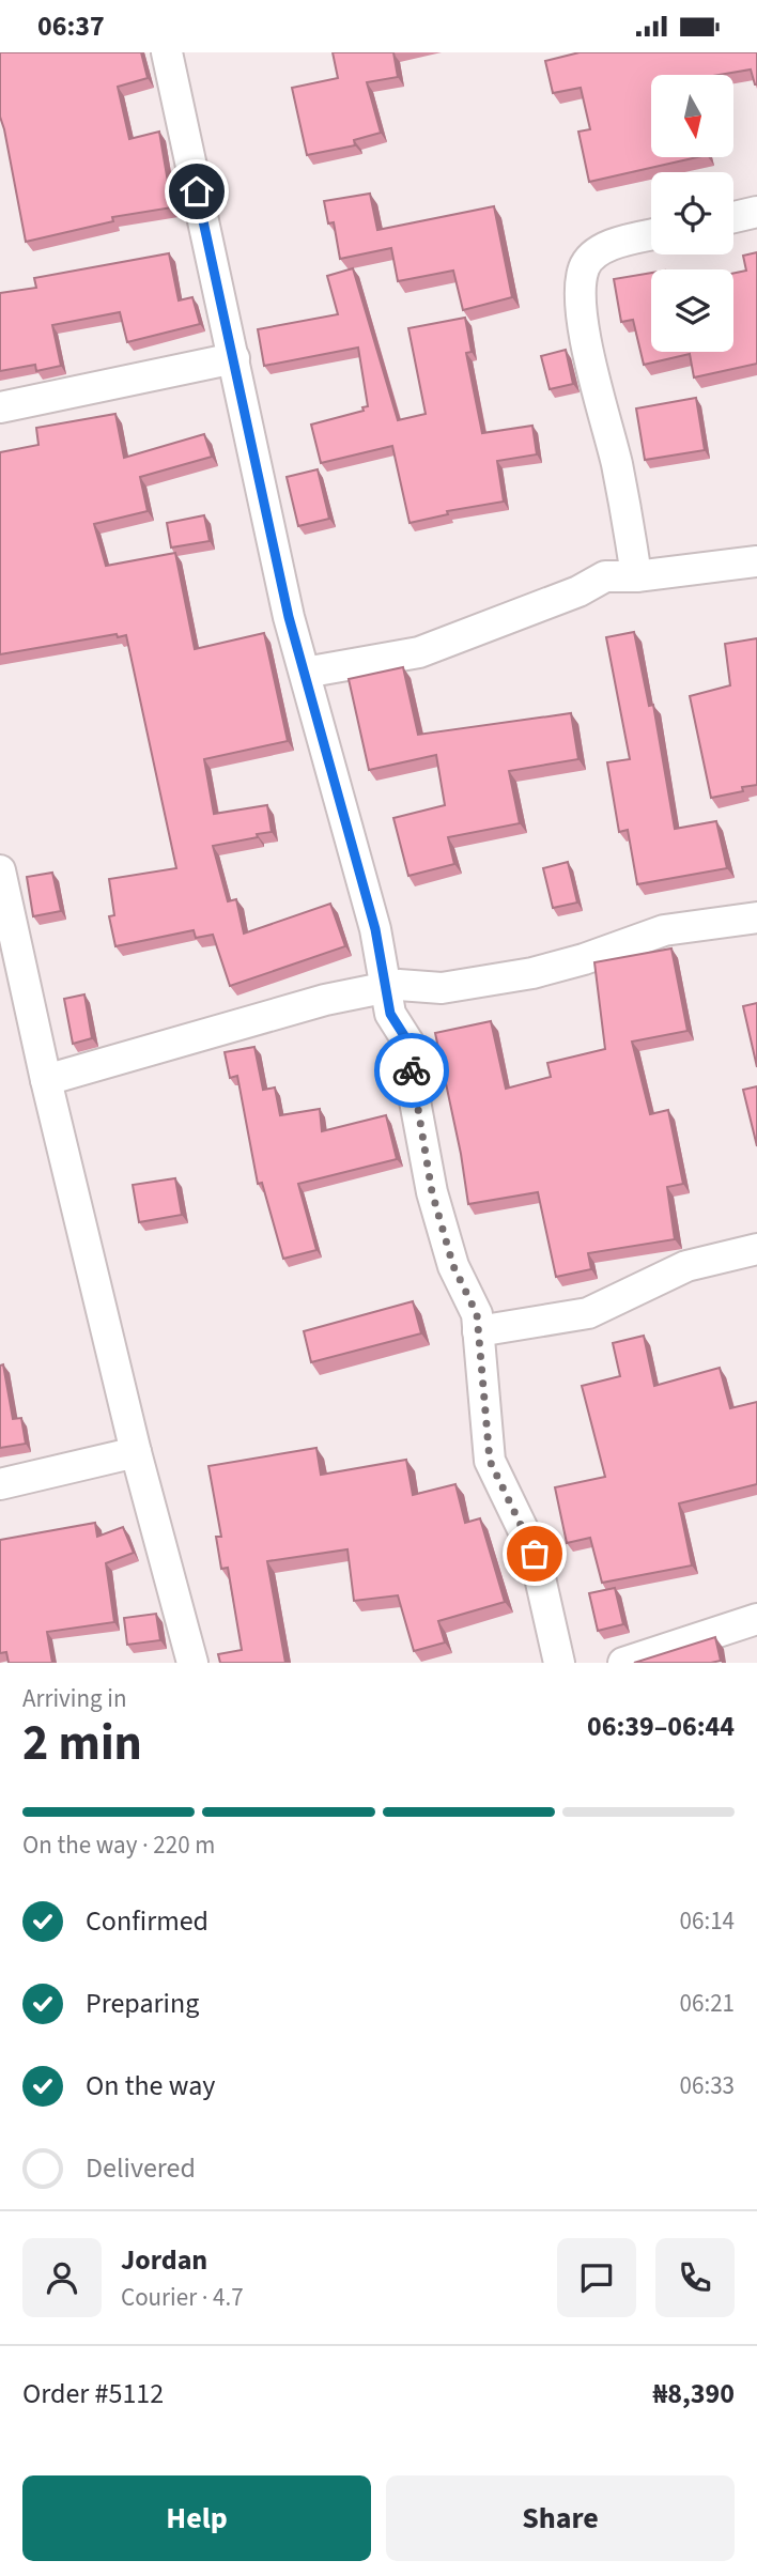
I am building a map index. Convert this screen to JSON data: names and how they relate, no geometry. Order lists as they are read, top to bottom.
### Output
{
  "north": "bottom",
  "page": {
    "status": "06:37",
    "heading": ["2 min", "Arriving in", "06:39–06:44"],
    "panel": [
      "Jordan",
      "Courier · 4.7",
      "Order #5112",
      "₦8,390"
    ],
    "bar": "On the way · 220 m",
    "list": [
      ["Confirmed", "06:14"],
      ["Preparing", "06:21"],
      ["On the way", "06:33"],
      "Delivered"
    ],
    "buttons": ["Help", "Share"]
  }
}
